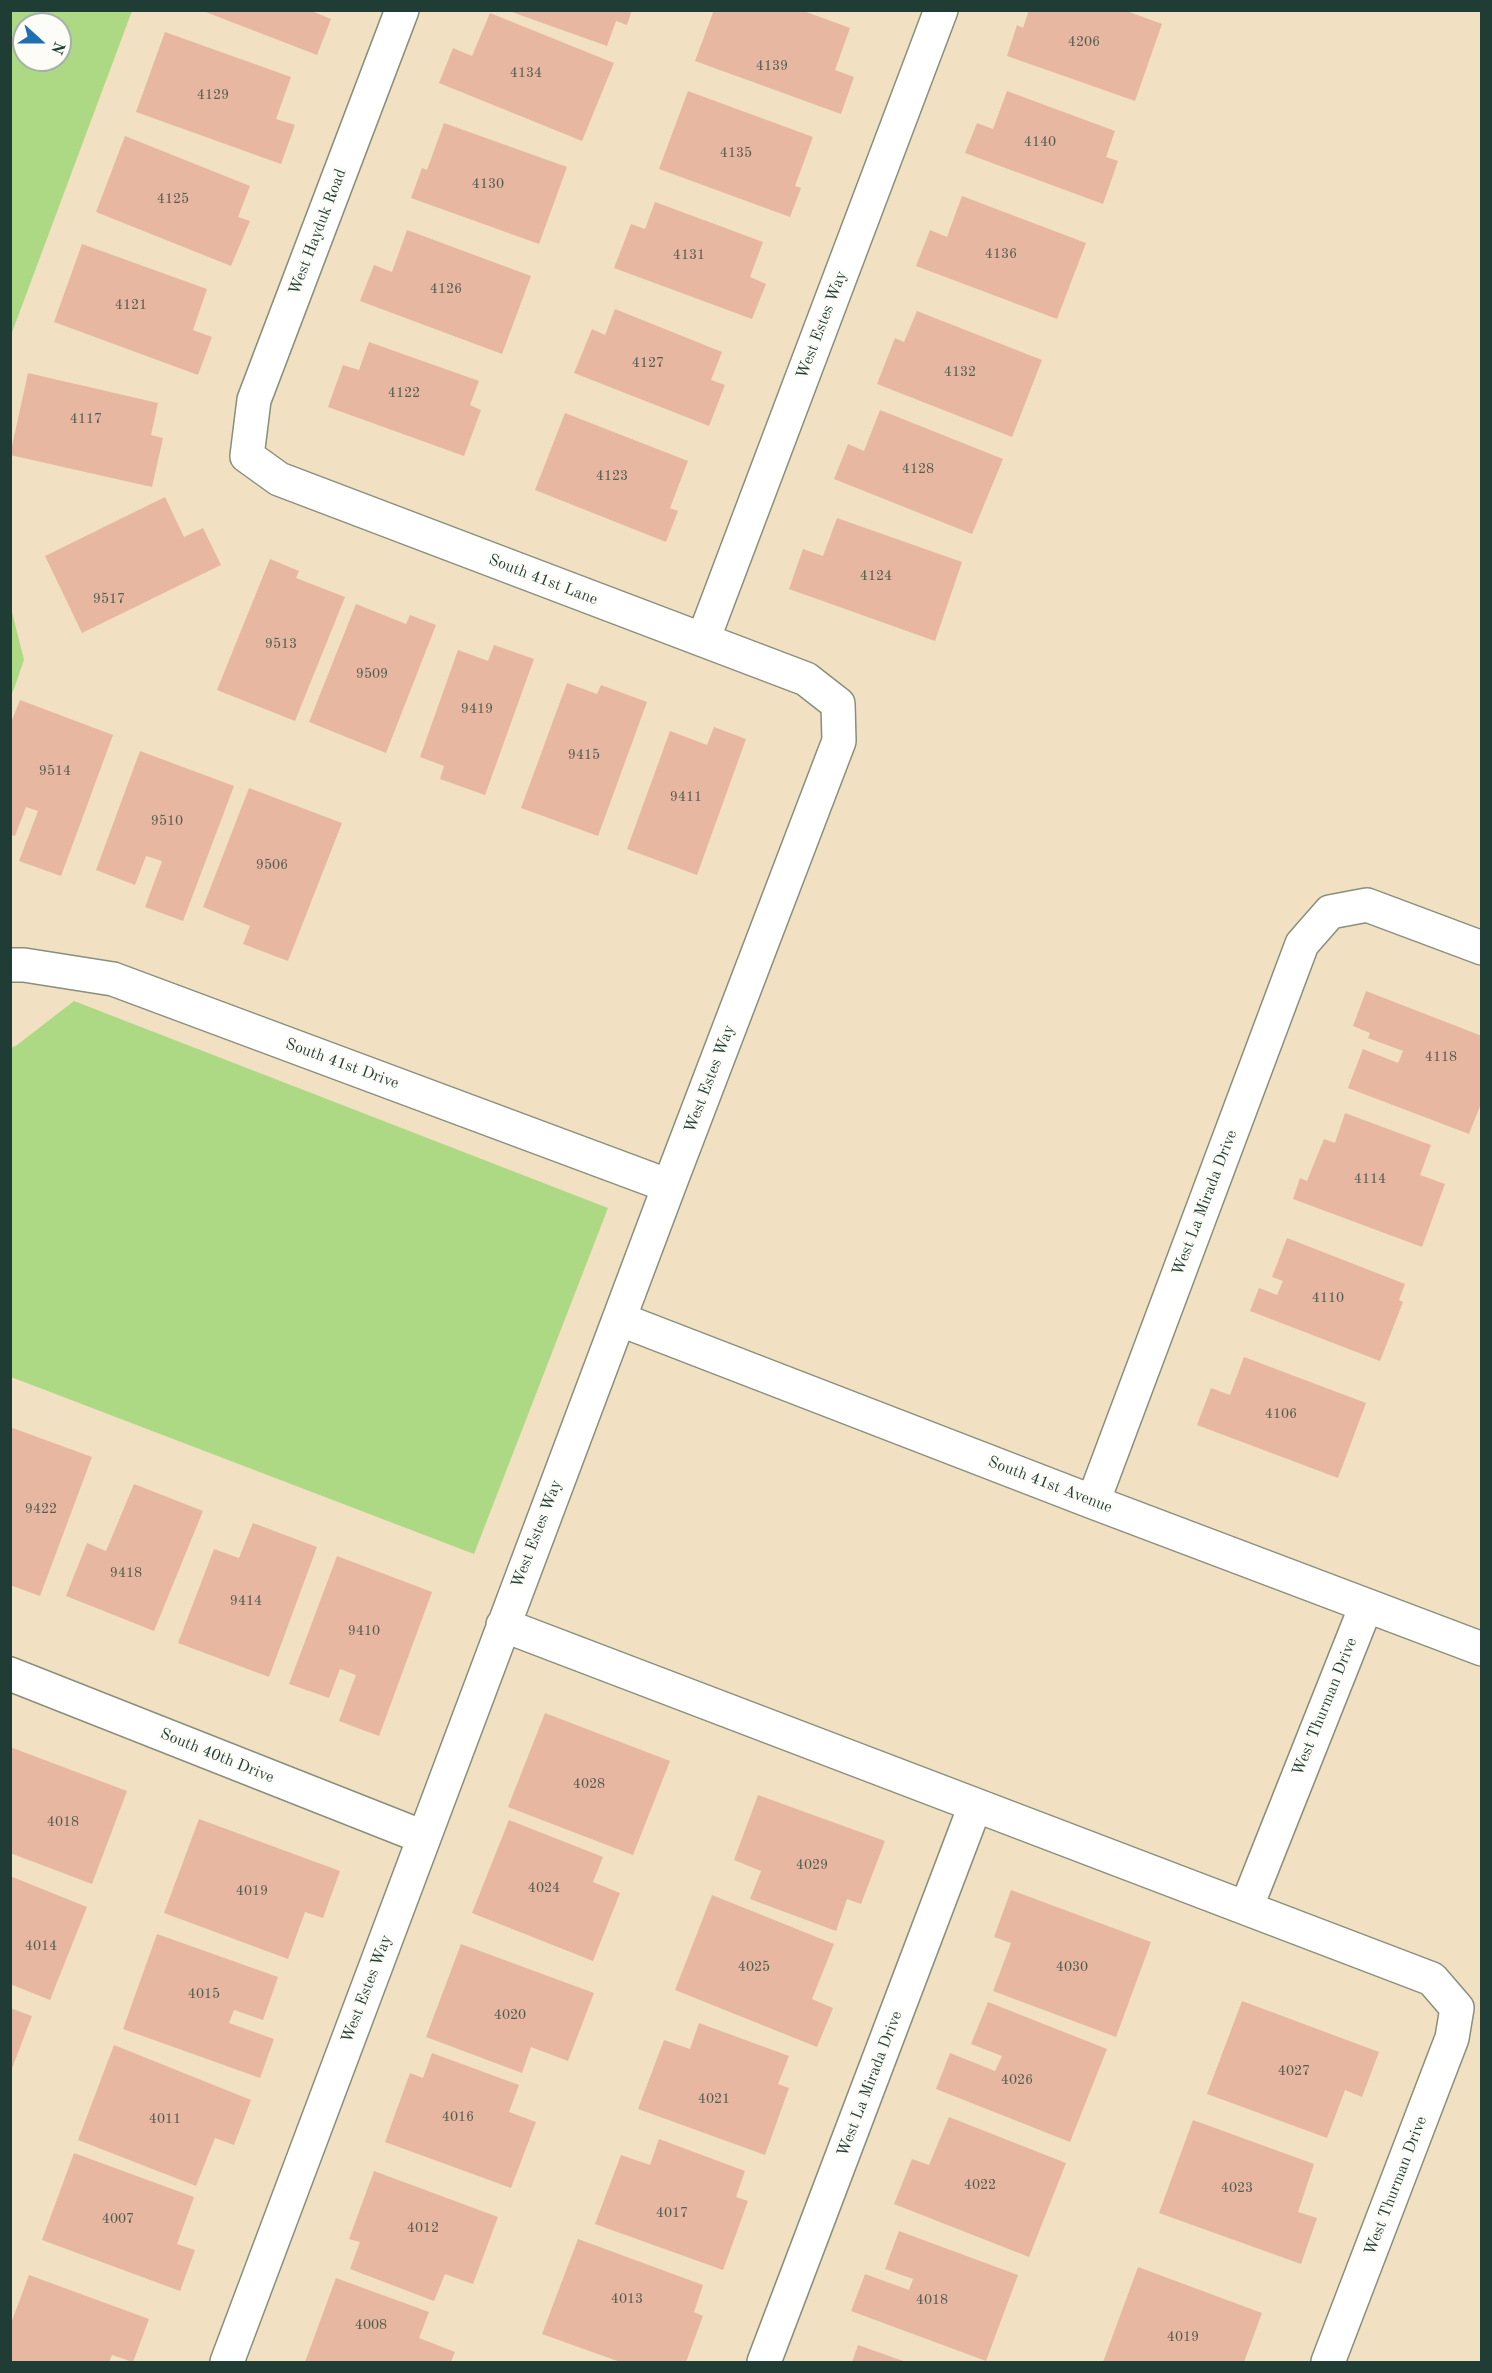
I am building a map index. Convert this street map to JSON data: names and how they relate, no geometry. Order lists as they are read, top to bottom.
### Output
{
  "streets": {
    "street": [
      "West Hayduk Road",
      "West Estes Way",
      "South 41st Lane",
      "South 41st Drive",
      "West La Mirada Drive",
      "South 41st Avenue",
      "West Thurman Drive",
      "South 40th Drive"
    ]
  },
  "crossings": [
    ["West Hayduk Road", "South 41st Lane"],
    ["West Estes Way", "South 41st Lane"],
    ["West Estes Way", "South 41st Drive"],
    ["West Estes Way", "South 41st Avenue"],
    ["West Estes Way", "South 40th Drive"],
    ["West La Mirada Drive", "South 41st Avenue"],
    ["South 41st Avenue", "West Thurman Drive"]
  ],
  "house_numbers": [
    "4206",
    "4139",
    "4134",
    "4129",
    "4140",
    "4135",
    "4130",
    "4125",
    "4136",
    "4131",
    "4126",
    "4121",
    "4127",
    "4132",
    "4122",
    "4117",
    "4128",
    "4123",
    "4124",
    "9517",
    "9513",
    "9509",
    "9419",
    "9415",
    "9514",
    "9411",
    "9510",
    "9506",
    "4118",
    "4114",
    "4110",
    "4106",
    "9422",
    "9418",
    "9414",
    "9410",
    "4028",
    "4018",
    "4029",
    "4024",
    "4019",
    "4014",
    "4025",
    "4030",
    "4015",
    "4020",
    "4027",
    "4026",
    "4021",
    "4016",
    "4011",
    "4022",
    "4023",
    "4017",
    "4007",
    "4012",
    "4013",
    "4018",
    "4008",
    "4019"
  ],
  "north": "right"
}
